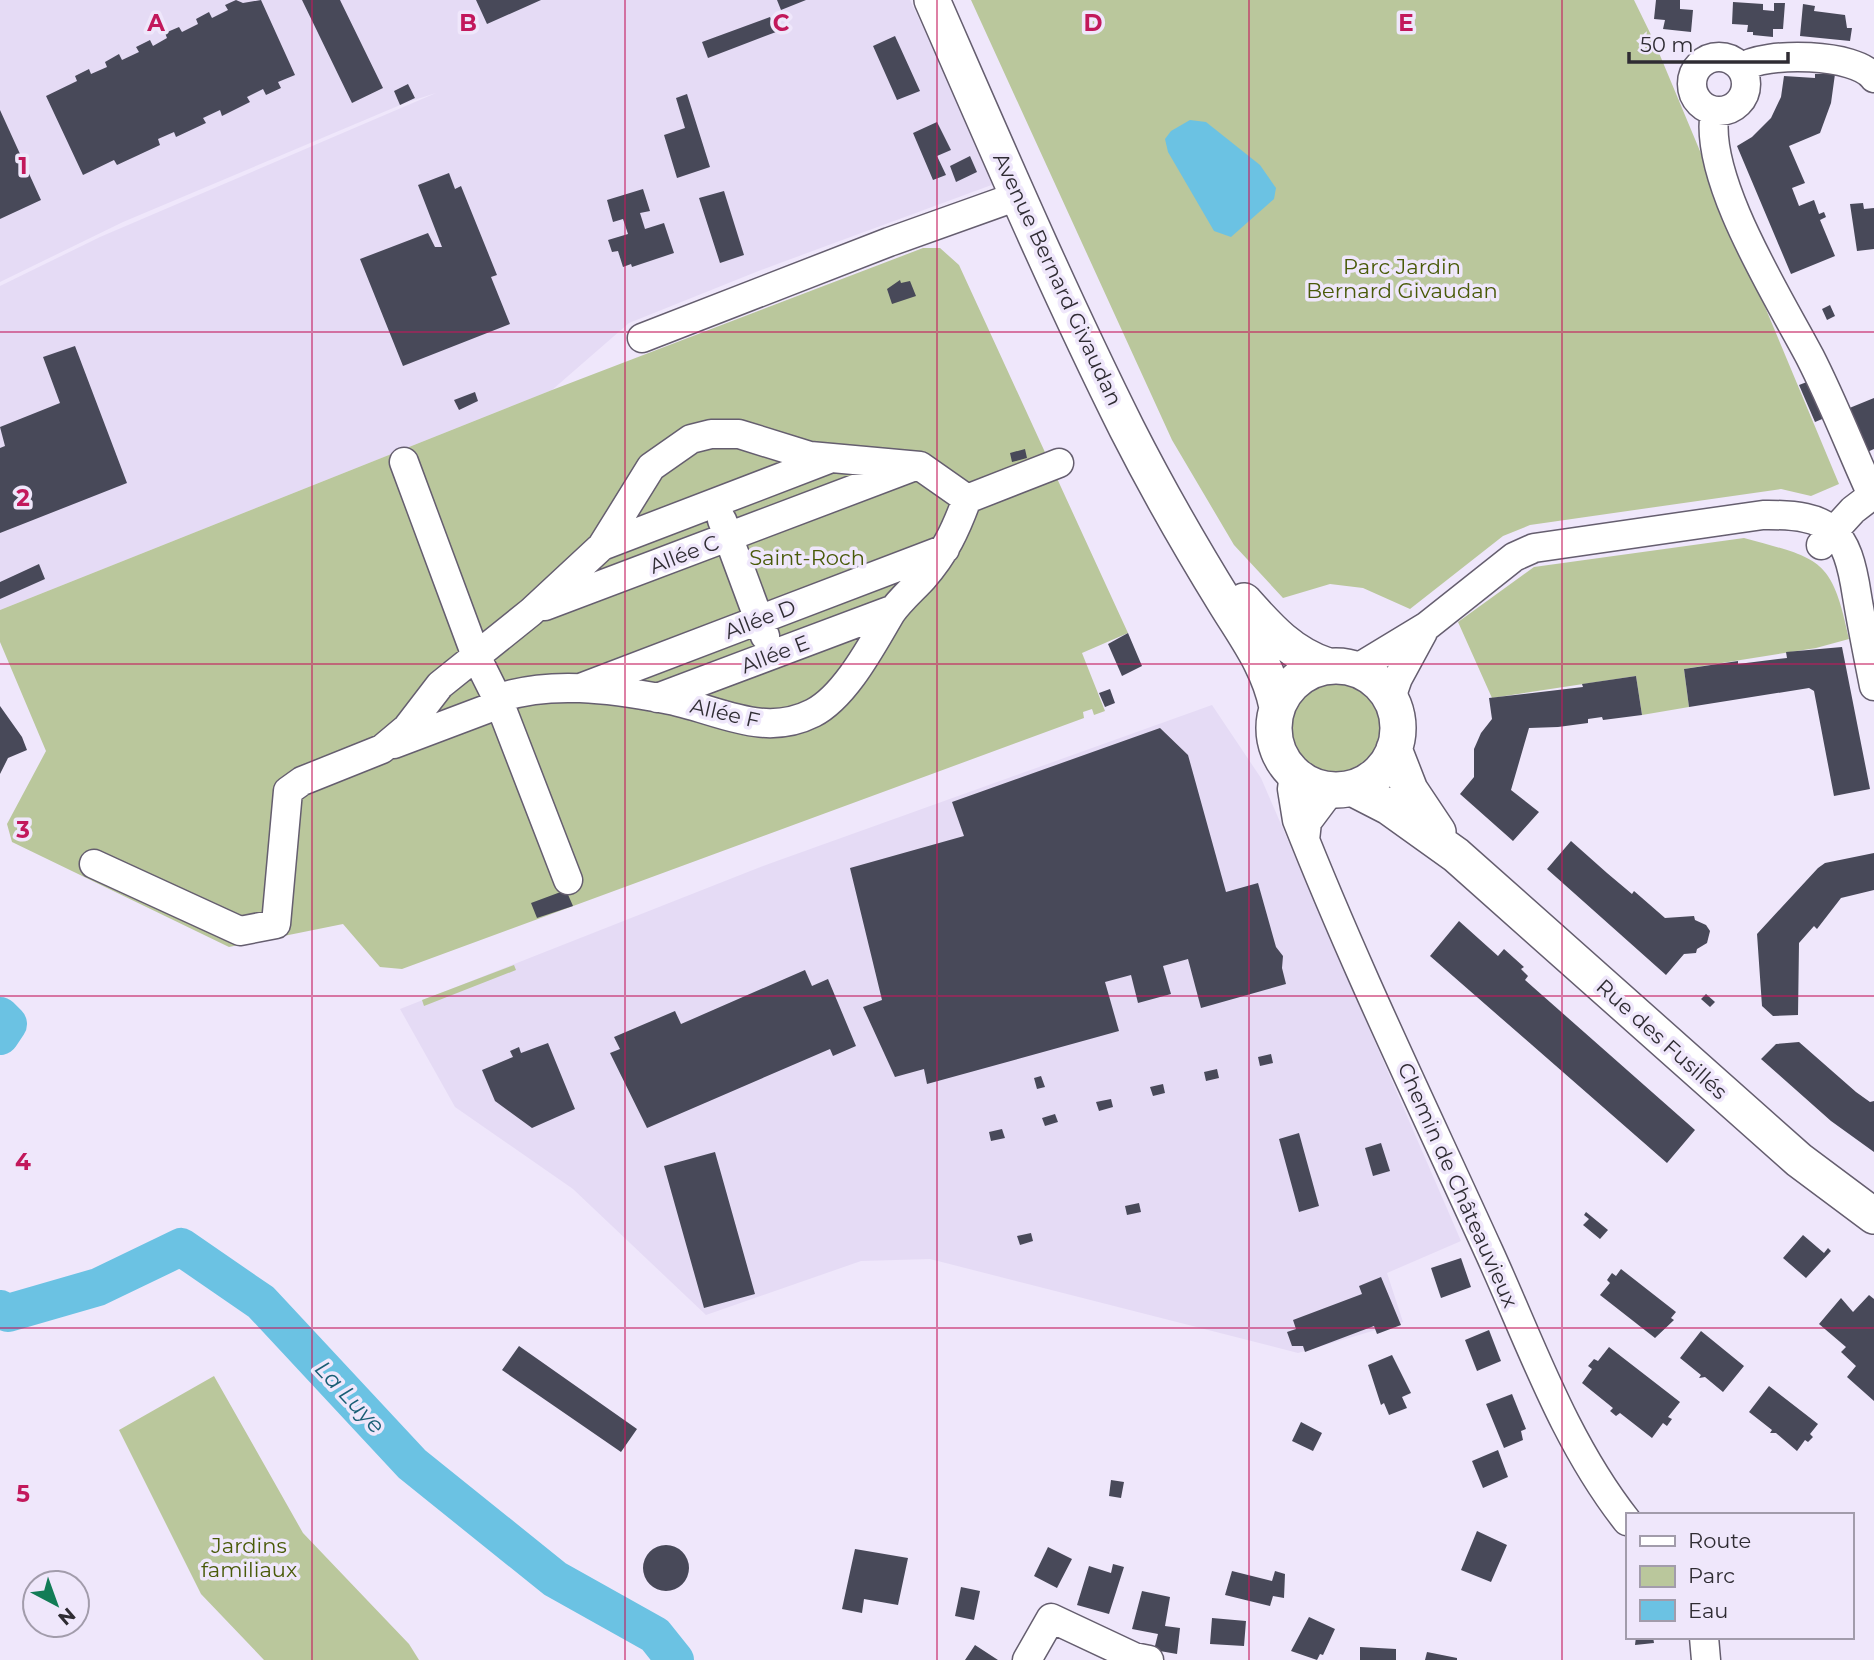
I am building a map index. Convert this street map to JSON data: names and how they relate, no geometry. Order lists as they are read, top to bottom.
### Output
{
  "streets": {
    "main road": ["Avenue Bernard Givaudan", "Rue des Fusillés"],
    "street": [
      "Allée C",
      "Allée D",
      "Allée E",
      "Allée F",
      "Chemin de Châteauvieux"
    ]
  },
  "crossings": [
    ["Allée D", "Allée F"],
    ["Allée E", "Allée F"],
    ["Rue des Fusillés", "Chemin de Châteauvieux"]
  ],
  "water": ["La Luye"],
  "parks": ["Parc Jardin Bernard Givaudan", "Saint-Roch", "Jardins familiaux"],
  "legend": ["Route", "Parc", "Eau"],
  "scale_bar": "50 m",
  "north": "bottom right",
  "grid": {
    "columns": [
      "A",
      "B",
      "C",
      "D",
      "E"
    ],
    "rows": [
      "1",
      "2",
      "3",
      "4",
      "5"
    ]
  }
}
